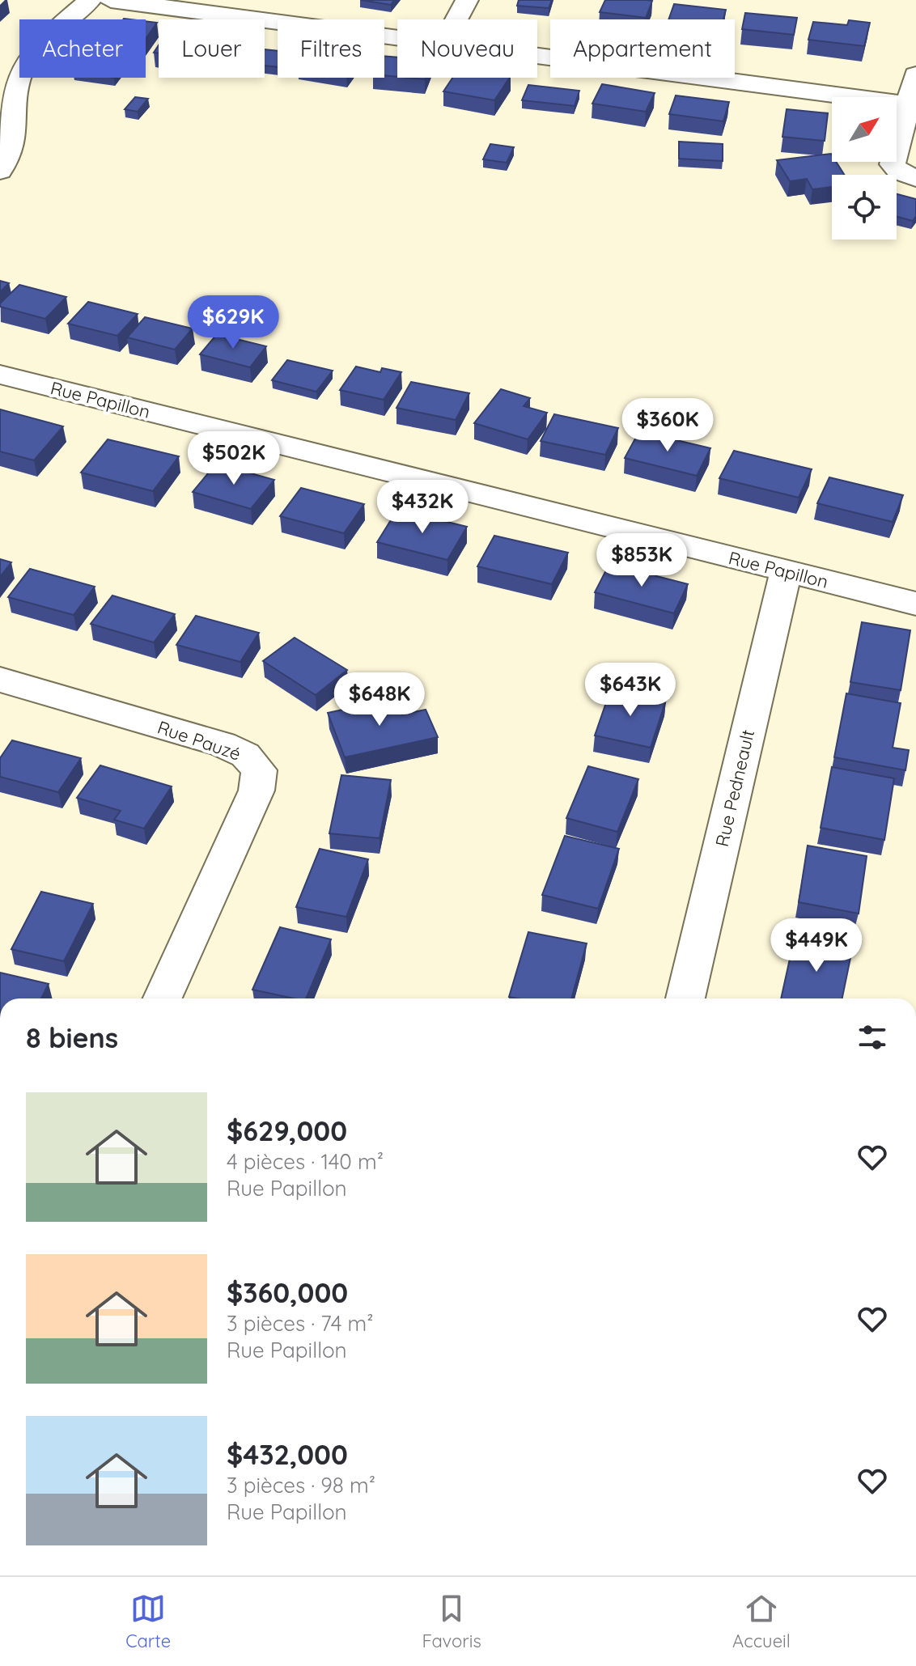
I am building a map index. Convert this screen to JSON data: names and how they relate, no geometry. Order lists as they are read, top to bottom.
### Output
{
  "streets": {
    "street": ["Rue Papillon", "Rue Pauzé", "Rue Pedneault"]
  },
  "crossings": [
    ["Rue Papillon", "Rue Pedneault"]
  ],
  "north": "top right",
  "page": {
    "chip": [
      "Acheter",
      "Louer",
      "Filtres",
      "Nouveau",
      "Appartement"
    ],
    "price": [
      "$629K",
      "$360K",
      "$502K",
      "$432K",
      "$853K",
      "$643K",
      "$648K",
      "$449K"
    ],
    "heading": "8 biens",
    "list": [
      {
        "name": "$629,000",
        "note": "4 pièces · 140 m² · Rue Papillon"
      },
      {
        "name": "$360,000",
        "note": "3 pièces · 74 m² · Rue Papillon"
      },
      {
        "name": "$432,000",
        "note": "3 pièces · 98 m² · Rue Papillon"
      }
    ],
    "tabs": ["Carte", "Favoris", "Accueil"]
  }
}
